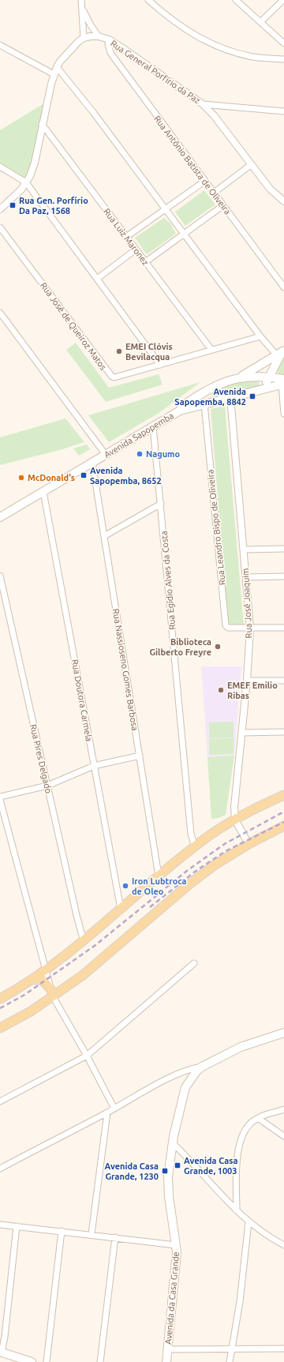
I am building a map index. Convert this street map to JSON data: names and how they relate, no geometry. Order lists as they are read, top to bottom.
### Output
{
  "streets": {
    "main road": ["Avenida Sapopemba", "Avenida da Casa Grande"],
    "street": [
      "Rua General Porfírio da Paz",
      "Rua Antônio Batista de Oliveira",
      "Rua Luiz Maronez",
      "Rua José de Queiroz Matos",
      "Rua Leandro Bispo de Oliveira",
      "Rua Egídio Alves da Costa",
      "Rua José Joaquim",
      "Rua Nassioseno Gomes Barbosa",
      "Rua Doutora Carmela",
      "Rua Pires Delgado"
    ]
  },
  "crossings": [
    ["Rua General Porfírio da Paz", "Rua Antônio Batista de Oliveira"],
    ["Rua Luiz Maronez", "Rua José de Queiroz Matos"],
    ["Avenida Sapopemba", "Rua Leandro Bispo de Oliveira"],
    ["Avenida Sapopemba", "Rua Egídio Alves da Costa"],
    ["Avenida Sapopemba", "Rua José Joaquim"],
    ["Avenida Sapopemba", "Rua Nassioseno Gomes Barbosa"],
    ["Avenida Sapopemba", "Rua Doutora Carmela"],
    ["Rua Leandro Bispo de Oliveira", "Rua José Joaquim"]
  ],
  "places": {
    "transit": [
      "Rua Gen. Porfírio Da Paz, 1568",
      "Avenida Sapopemba, 8842",
      "Avenida Sapopemba, 8652",
      "Avenida Casa Grande, 1003",
      "Avenida Casa Grande, 1230"
    ],
    "other": [
      "EMEI Clóvis Bevilacqua",
      "Nagumo",
      "McDonald's",
      "Biblioteca Gilberto Freyre",
      "EMEF Emilio Ribas",
      "Iron Lubtroca de Oleo"
    ]
  }
}
